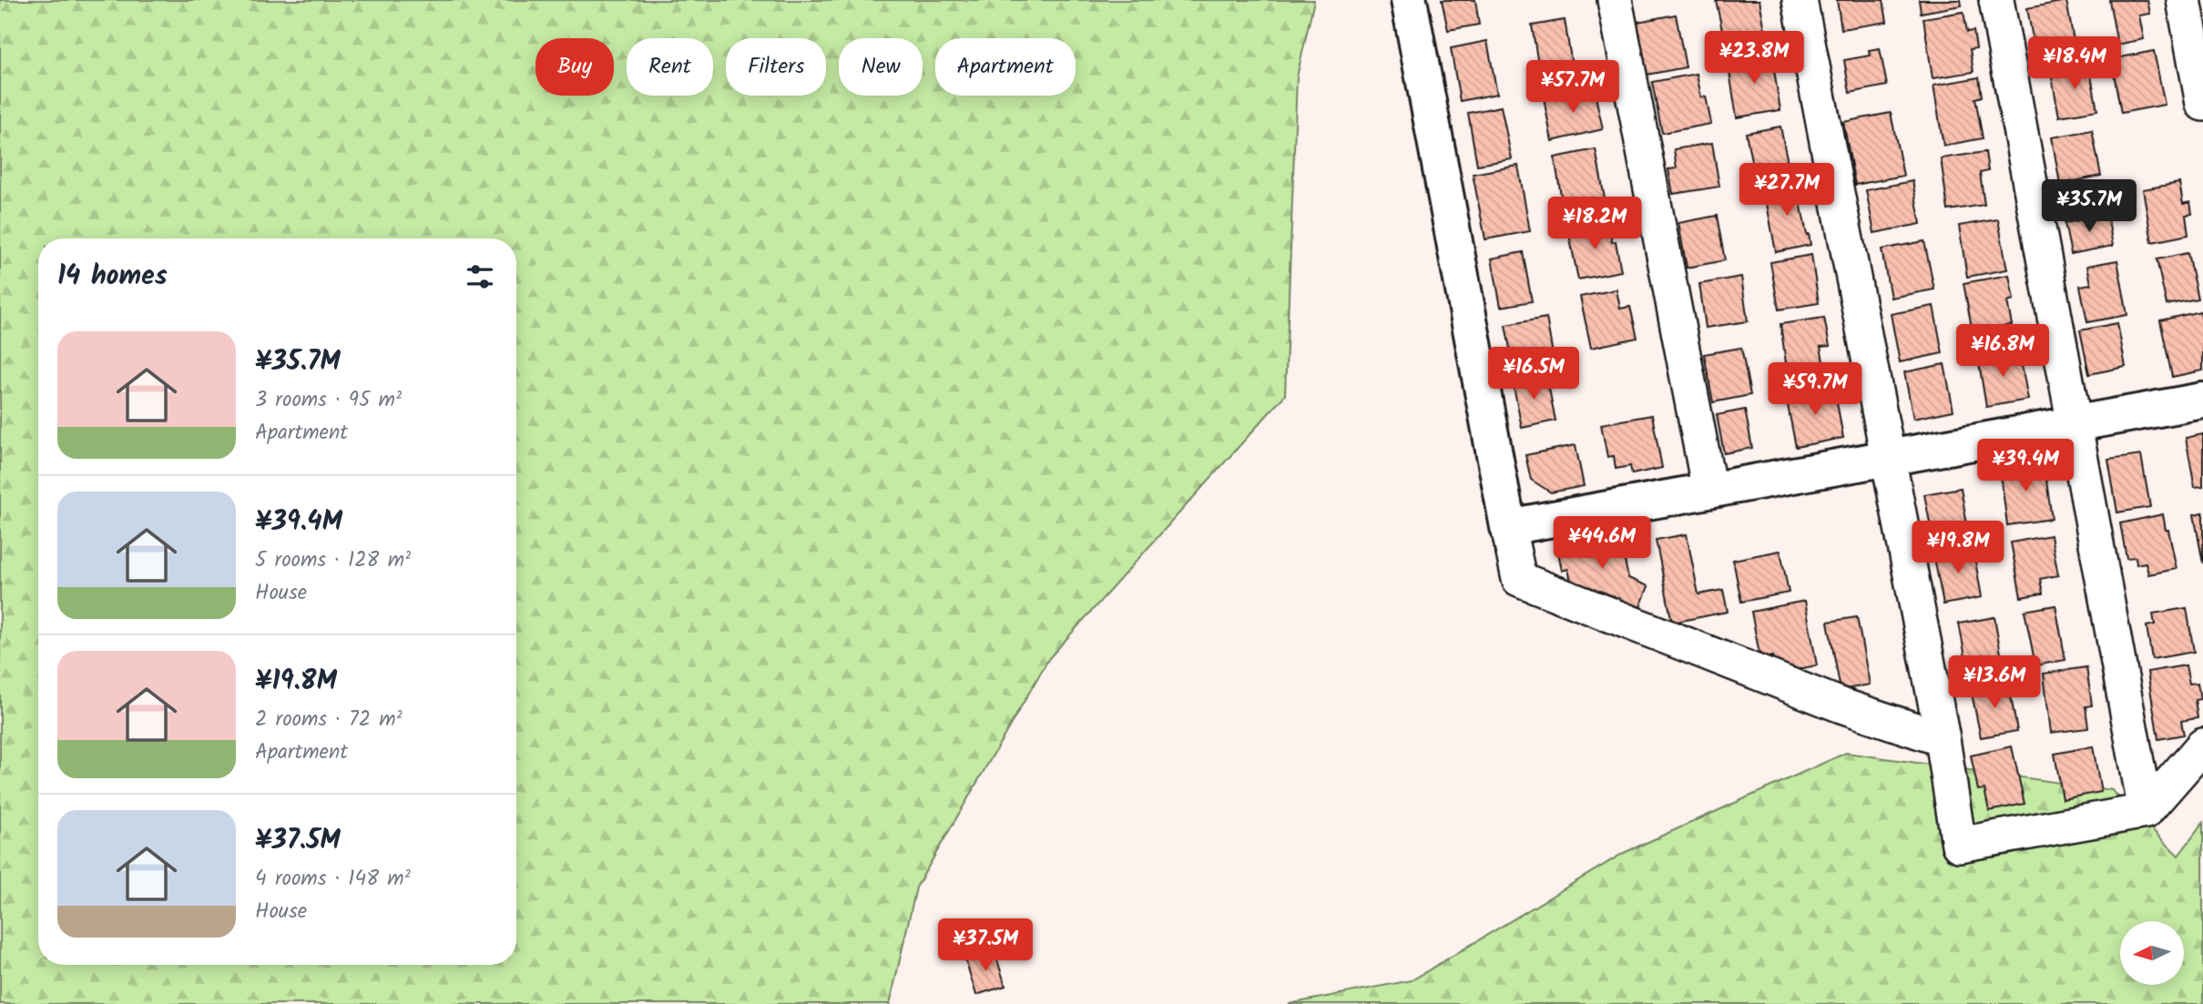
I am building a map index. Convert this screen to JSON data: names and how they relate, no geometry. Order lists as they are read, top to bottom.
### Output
{
  "north": "left",
  "page": {
    "price": [
      "¥23.8M",
      "¥18.4M",
      "¥57.7M",
      "¥27.7M",
      "¥35.7M",
      "¥18.2M",
      "¥16.8M",
      "¥16.5M",
      "¥59.7M",
      "¥39.4M",
      "¥44.6M",
      "¥19.8M",
      "¥13.6M",
      "¥37.5M"
    ],
    "chip": [
      "Buy",
      "Rent",
      "Filters",
      "New",
      "Apartment"
    ],
    "heading": "14 homes",
    "list": [
      {
        "name": "¥35.7M",
        "note": "3 rooms · 95 m² · Apartment"
      },
      {
        "name": "¥39.4M",
        "note": "5 rooms · 128 m² · House"
      },
      {
        "name": "¥19.8M",
        "note": "2 rooms · 72 m² · Apartment"
      },
      {
        "name": "¥37.5M",
        "note": "4 rooms · 148 m² · House"
      }
    ]
  }
}
